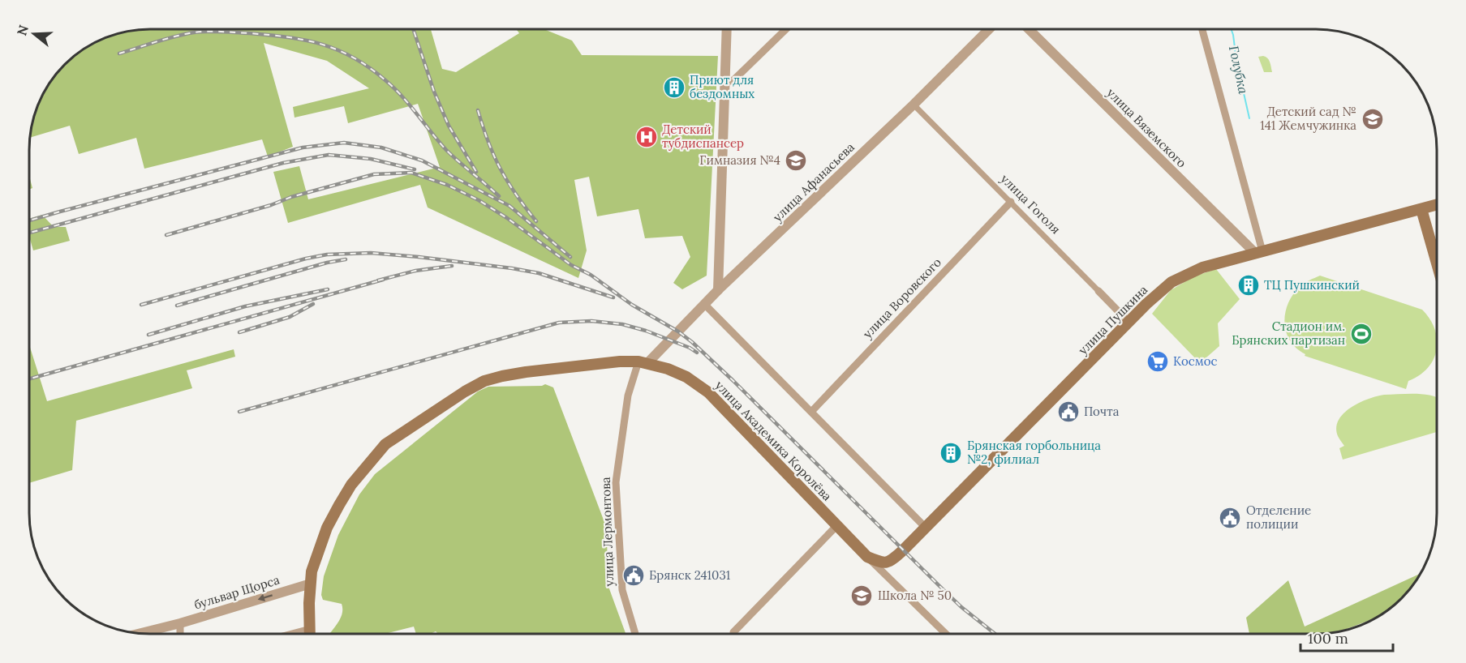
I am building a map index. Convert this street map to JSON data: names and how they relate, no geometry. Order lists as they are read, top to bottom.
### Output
{
  "streets": {
    "main road": ["улица Пушкина", "улица Академика Королёва"],
    "street": [
      "улица Вяземского",
      "улица Афанасьева",
      "улица Гоголя",
      "улица Воровского",
      "улица Лермонтова",
      "бульвар Щорса"
    ]
  },
  "crossings": [
    ["улица Вяземского", "улица Пушкина"],
    ["улица Афанасьева", "улица Гоголя"],
    ["улица Афанасьева", "улица Академика Королёва"],
    ["улица Афанасьева", "улица Лермонтова"],
    ["улица Гоголя", "улица Воровского"],
    ["улица Гоголя", "улица Пушкина"],
    ["улица Академика Королёва", "улица Лермонтова"],
    ["улица Академика Королёва", "бульвар Щорса"]
  ],
  "one_way": ["бульвар Щорса"],
  "water": ["Голубка"],
  "places": {
    "building": ["Приют для бездомных", "ТЦ Пушкинский", "Брянская горбольница №2, филиал"],
    "school or university": ["Детский сад № 141 Жемчужинка", "Гимназия №4", "Школа № 50"],
    "hospital": ["Детский тубдиспансер"],
    "sports": ["Стадион им. Брянских партизан"],
    "supermarket": ["Космос"],
    "public building": ["Почта", "Отделение полиции", "Брянск 241031"]
  },
  "scale_bar": "100 m",
  "north": "left"
}
